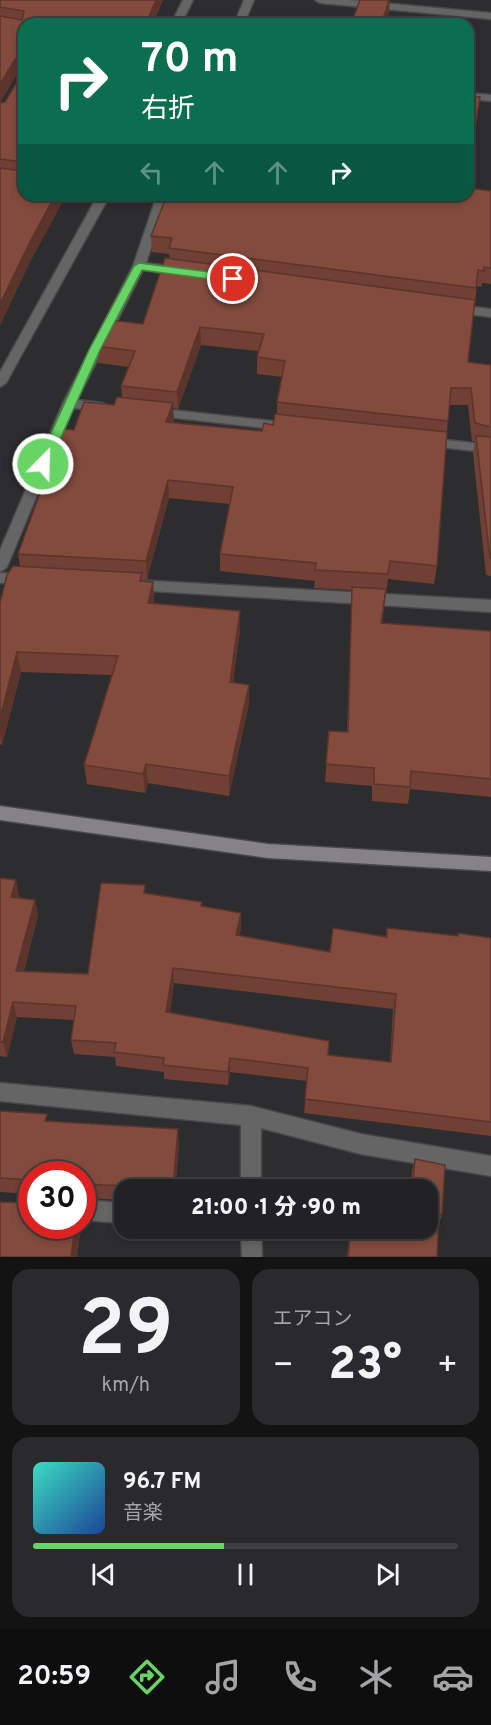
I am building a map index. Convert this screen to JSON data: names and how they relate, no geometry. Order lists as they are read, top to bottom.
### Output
{
  "page": {
    "turn": ["70 m", "右折"],
    "limit": "30",
    "trip": "21:00 · 1 分 · 90 m",
    "tile": [
      ["29", "km/h"],
      "エアコン"
    ],
    "heat": ["−", "23°", "+"],
    "song": ["96.7 FM", "音楽"],
    "tabs": "20:59"
  }
}
